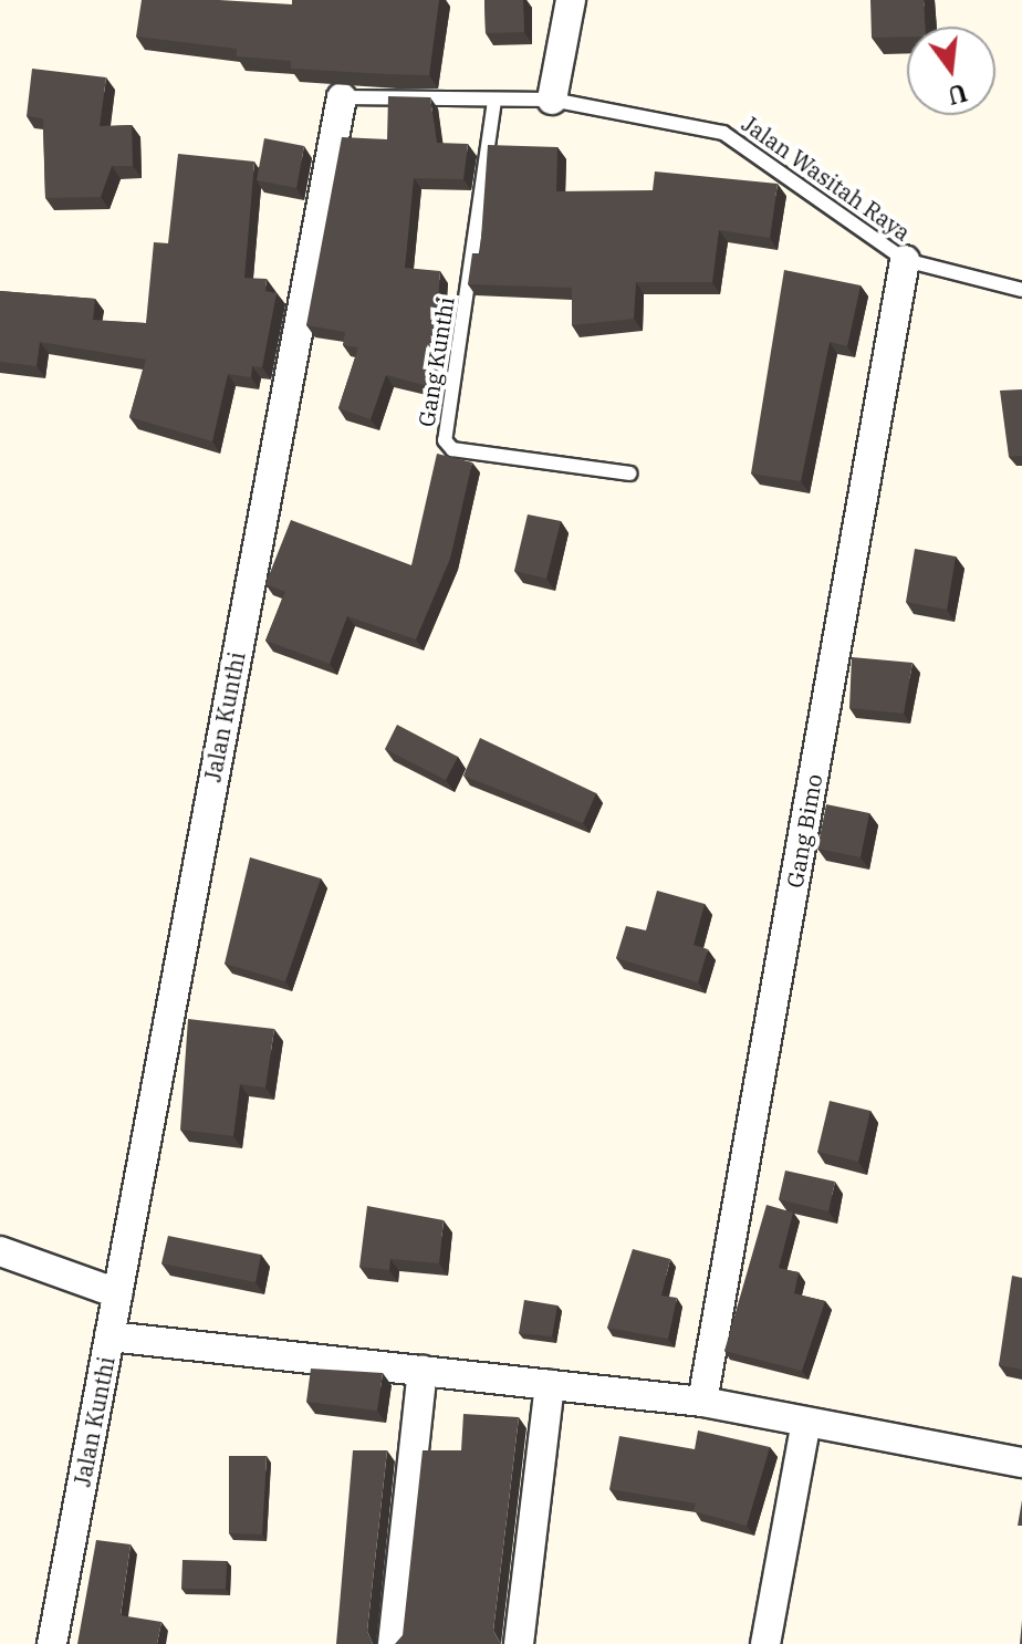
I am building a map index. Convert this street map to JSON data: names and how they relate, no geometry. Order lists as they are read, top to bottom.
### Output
{
  "streets": {
    "street": ["Jalan Kunthi", "Gang Bimo"],
    "lane": ["Jalan Wasitah Raya", "Gang Kunthi"]
  },
  "crossings": [
    ["Jalan Wasitah Raya", "Jalan Kunthi"],
    ["Jalan Wasitah Raya", "Gang Bimo"],
    ["Gang Kunthi", "Jalan Kunthi"]
  ],
  "north": "bottom"
}
